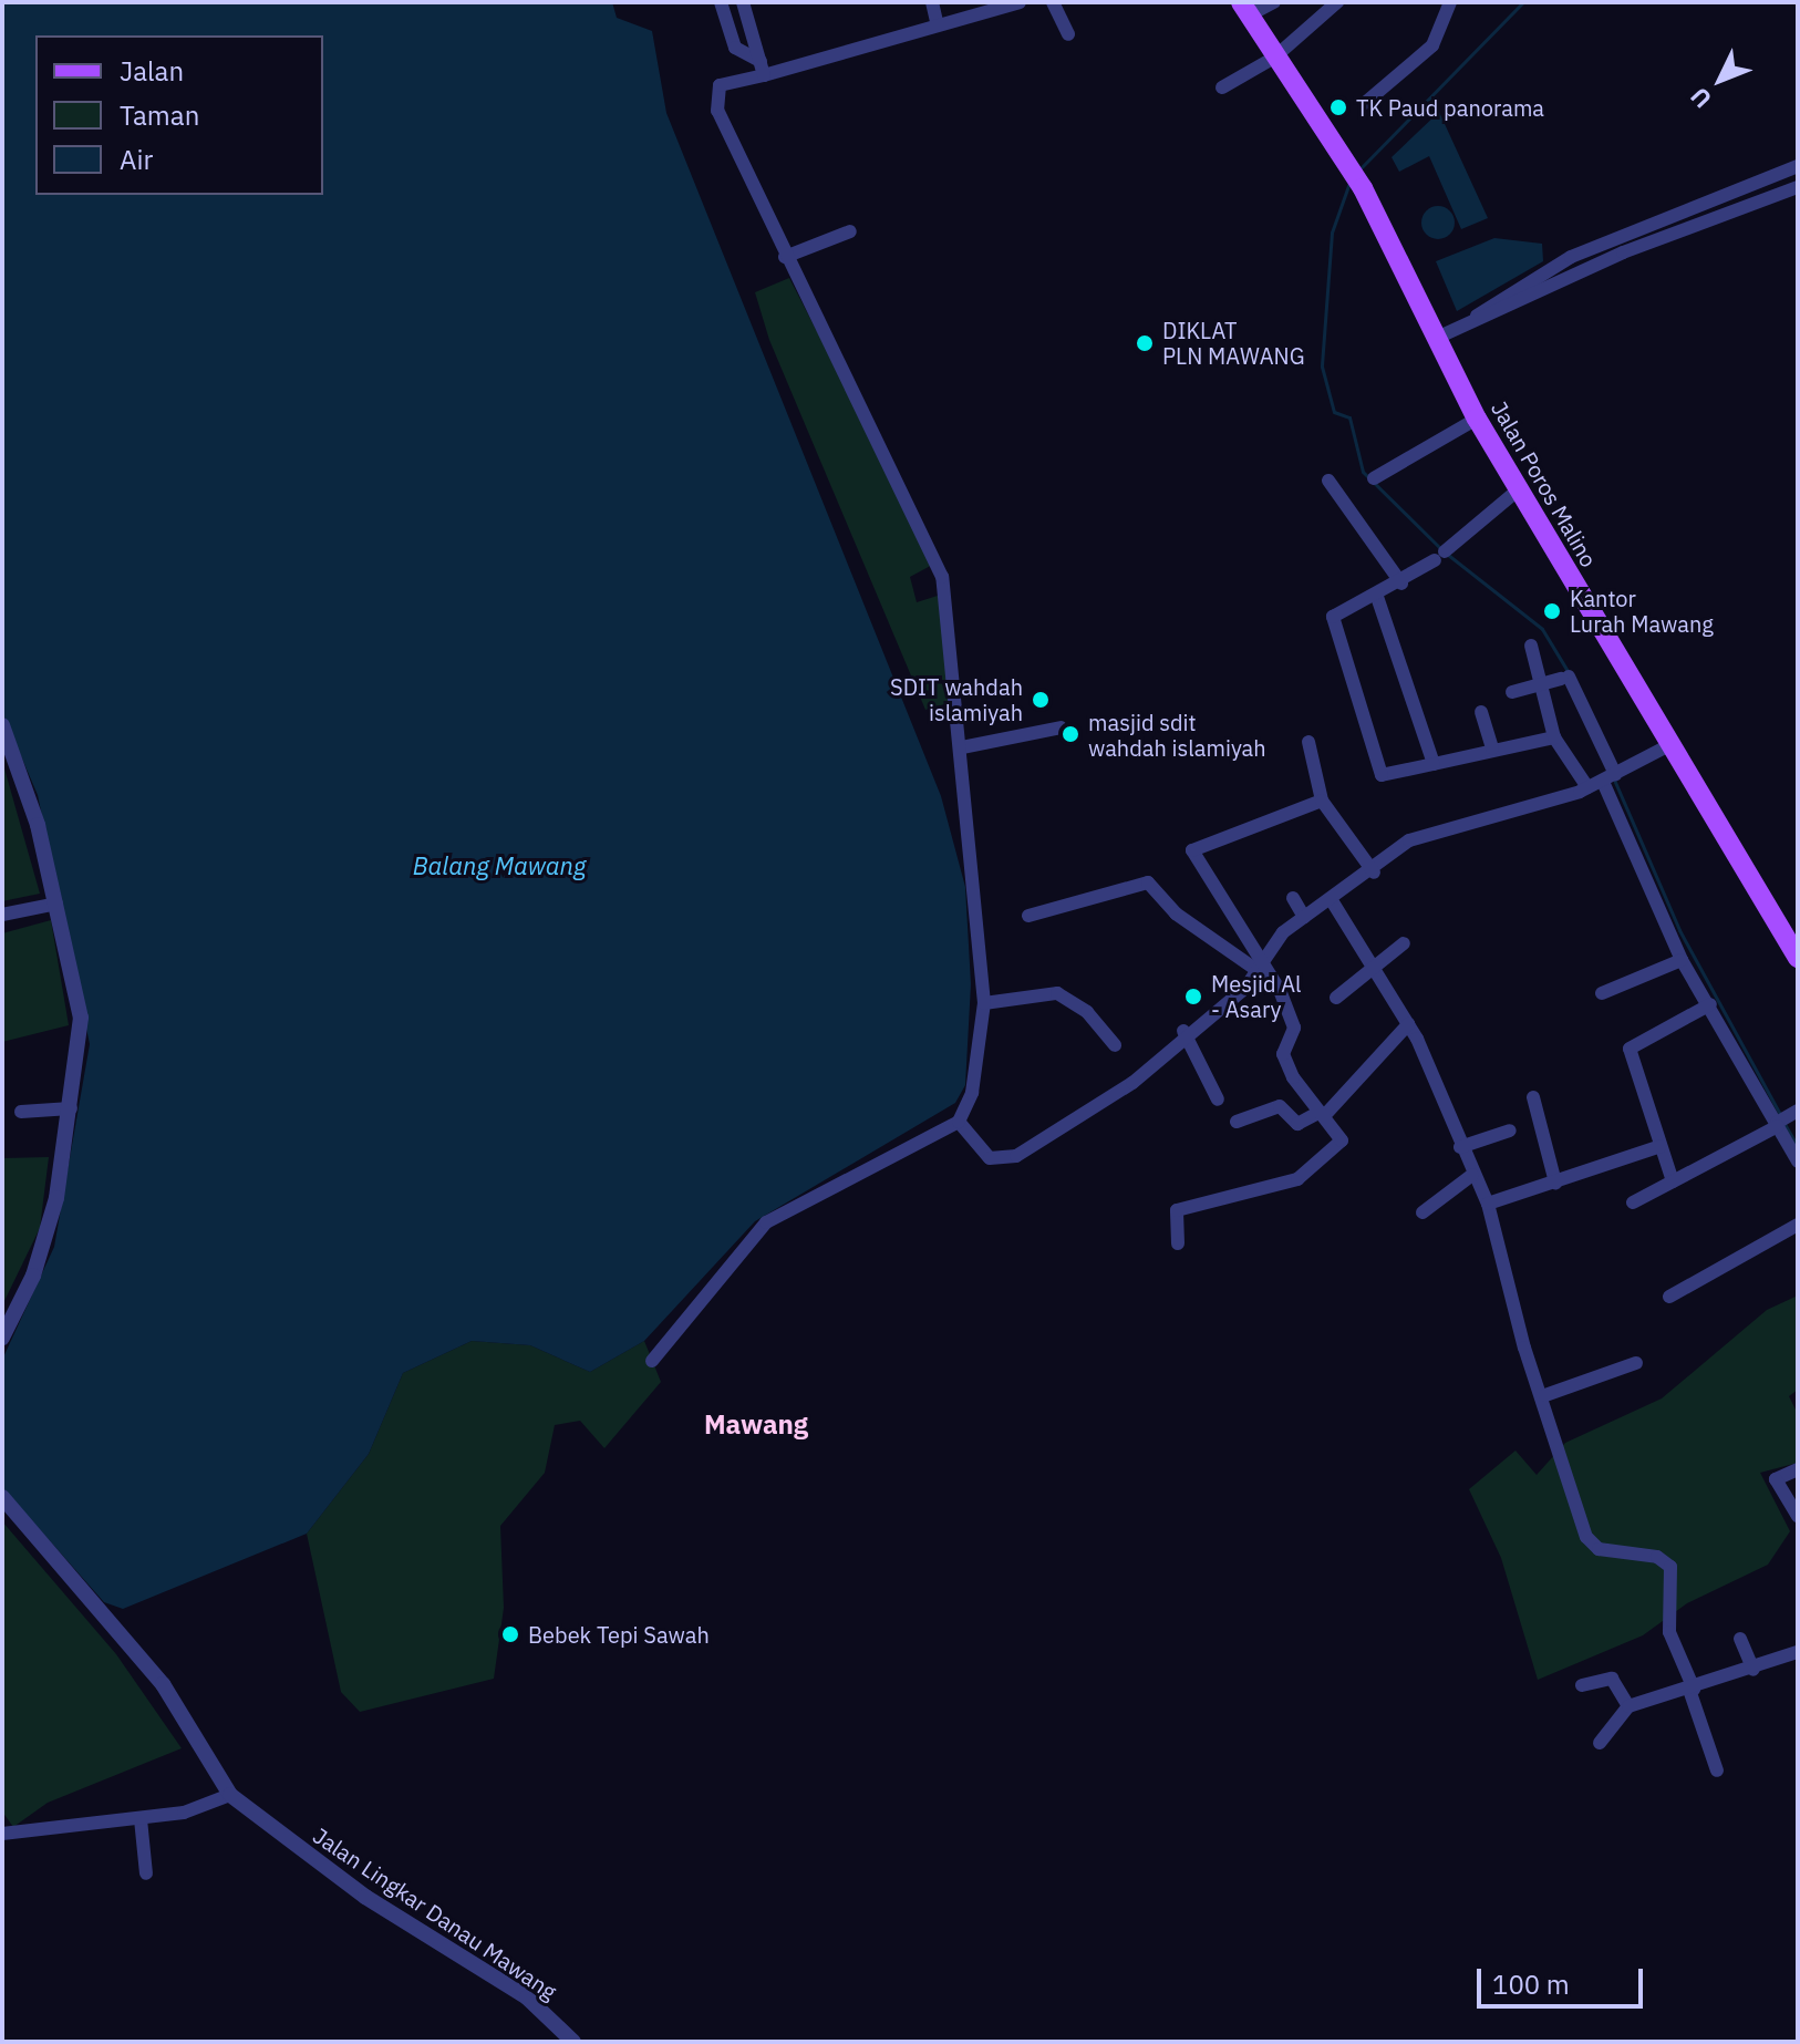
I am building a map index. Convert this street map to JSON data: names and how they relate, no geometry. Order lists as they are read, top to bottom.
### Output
{
  "streets": {
    "main road": ["Jalan Poros Malino"],
    "street": ["Jalan Lingkar Danau Mawang"]
  },
  "districts": ["Mawang"],
  "water": ["Balang Mawang"],
  "places": [
    "TK Paud panorama",
    "DIKLAT PLN MAWANG",
    "Kantor Lurah Mawang",
    "SDIT wahdah islamiyah",
    "masjid sdit wahdah islamiyah",
    "Mesjid Al - Asary",
    "Bebek Tepi Sawah"
  ],
  "legend": ["Jalan", "Taman", "Air"],
  "scale_bar": "100 m",
  "north": "bottom left"
}
